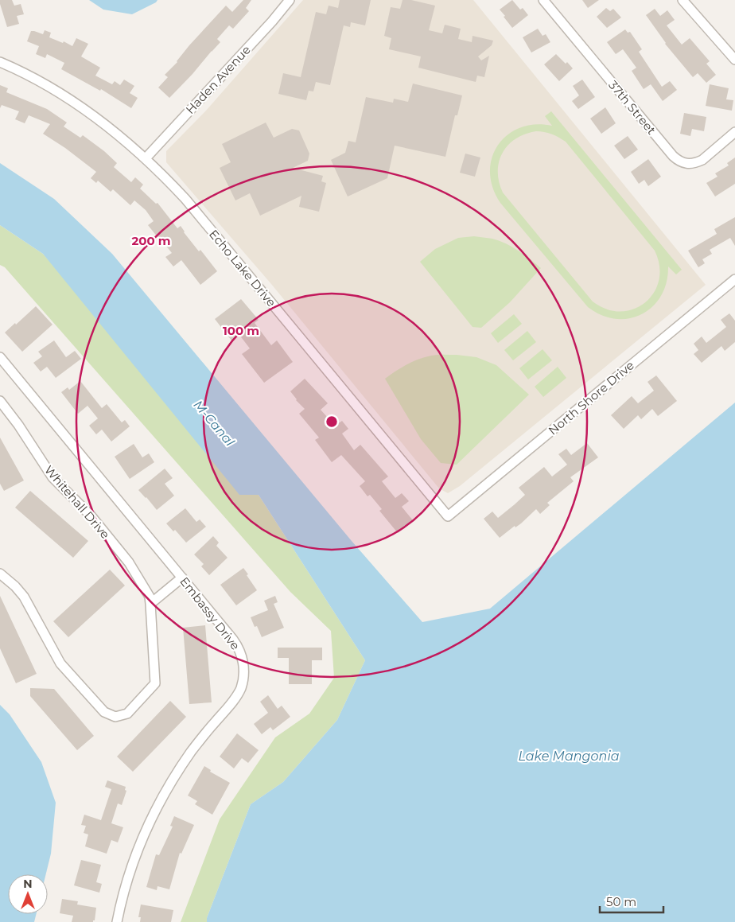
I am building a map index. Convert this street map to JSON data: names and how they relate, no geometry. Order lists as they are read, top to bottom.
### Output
{
  "streets": {
    "street": [
      "Haden Avenue",
      "37th Street",
      "Echo Lake Drive",
      "North Shore Drive",
      "Whitehall Drive",
      "Embassy Drive"
    ]
  },
  "crossings": [
    ["Haden Avenue", "Echo Lake Drive"],
    ["Echo Lake Drive", "North Shore Drive"]
  ],
  "water": ["M-Canal", "Lake Mangonia"],
  "scale_bar": "50 m",
  "north": "top",
  "rings": ["200 m", "100 m"]
}
